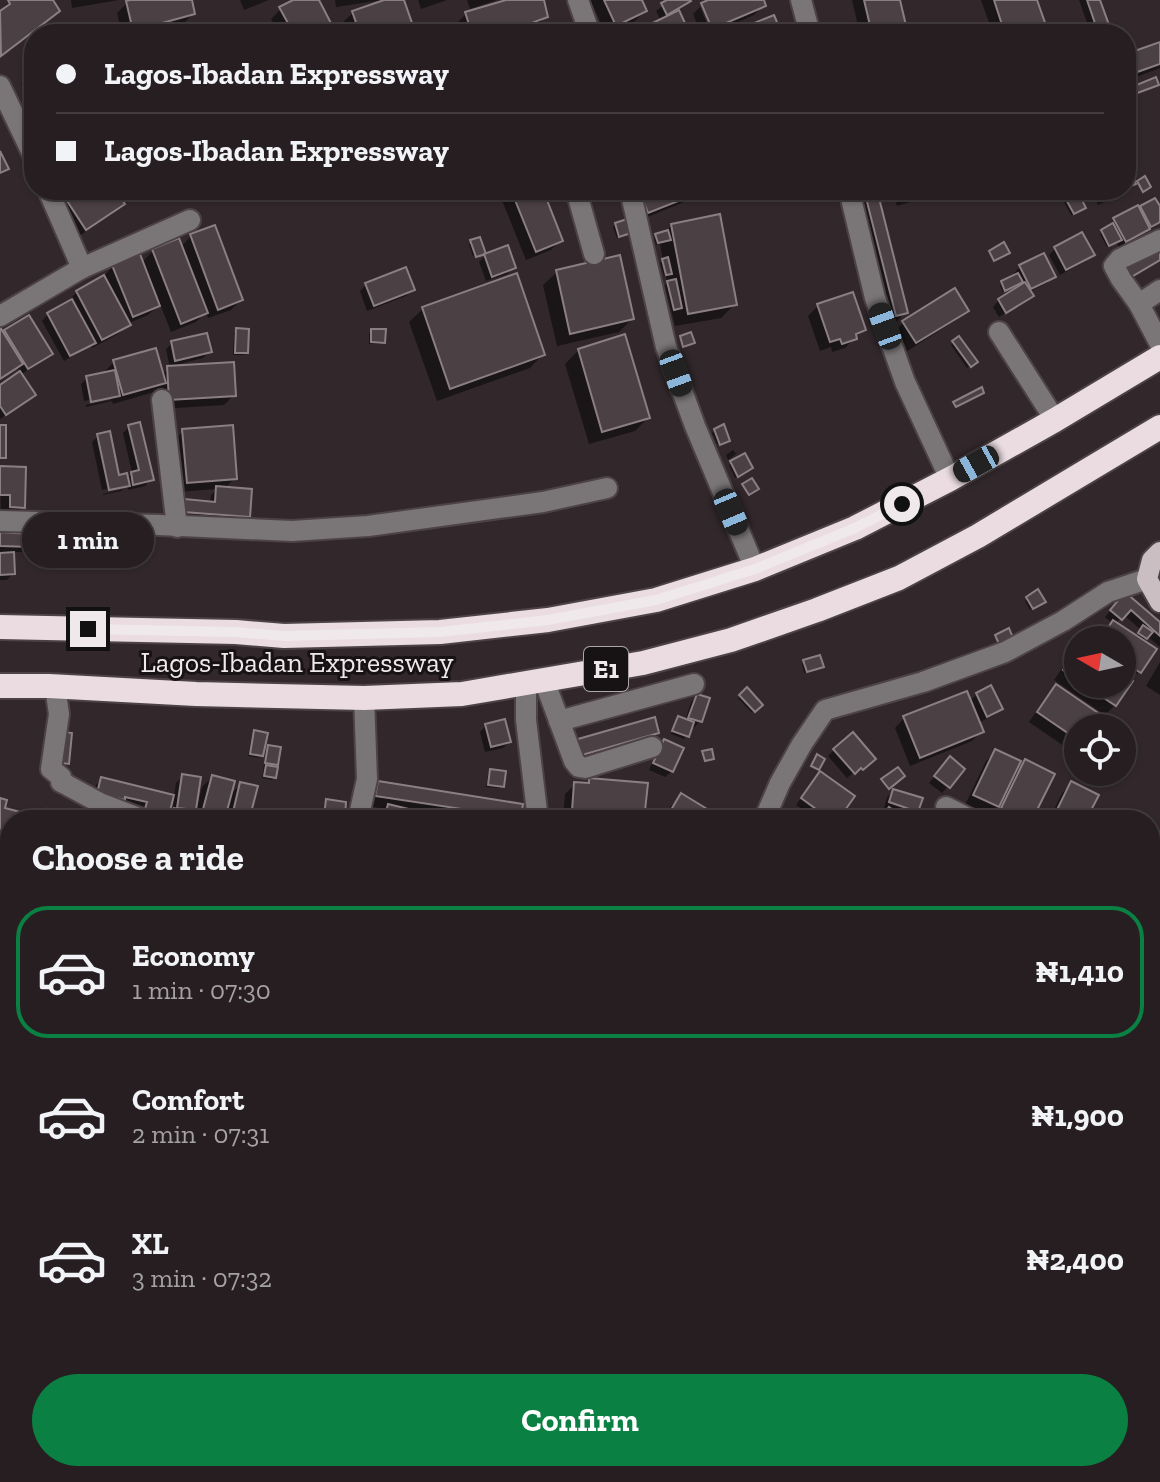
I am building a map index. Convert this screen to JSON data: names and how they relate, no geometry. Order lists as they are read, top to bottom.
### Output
{
  "streets": {
    "highway": ["Lagos-Ibadan Expressway", "E1"]
  },
  "north": "left",
  "page": {
    "banner": ["Lagos-Ibadan Expressway", "Lagos-Ibadan Expressway"],
    "bubble": "1 min",
    "heading": "Choose a ride",
    "list": [
      {
        "name": "Economy",
        "note": "1 min · 07:30",
        "value": "₦1,410"
      },
      {
        "name": "Comfort",
        "note": "2 min · 07:31",
        "value": "₦1,900"
      },
      {
        "name": "XL",
        "note": "3 min · 07:32",
        "value": "₦2,400"
      }
    ],
    "buttons": "Confirm"
  }
}
